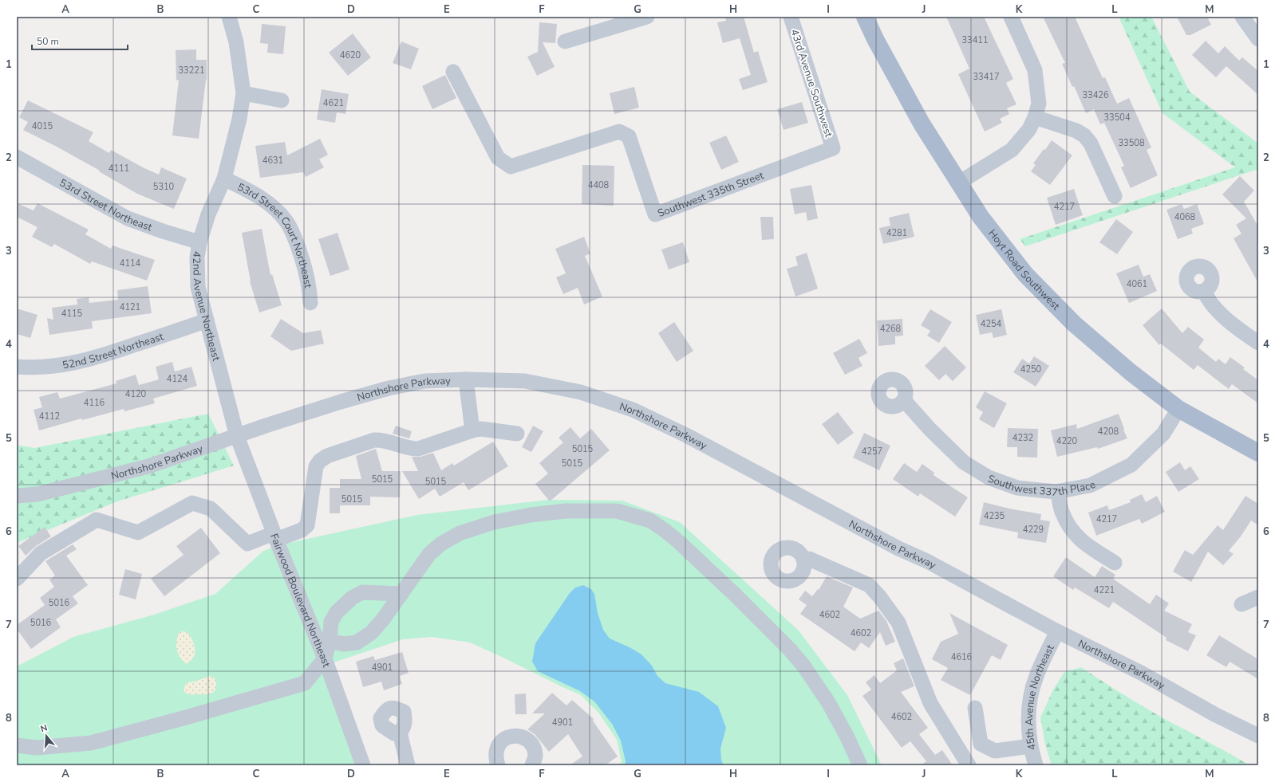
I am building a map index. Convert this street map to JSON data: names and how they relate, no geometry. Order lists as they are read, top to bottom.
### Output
{
  "streets": {
    "main road": ["Hoyt Road Southwest"],
    "street": [
      "43rd Avenue Southwest",
      "Southwest 335th Street",
      "53rd Street Northeast",
      "53rd Street Court Northeast",
      "42nd Avenue Northeast",
      "52nd Street Northeast",
      "Northshore Parkway",
      "Southwest 337th Place",
      "Fairwood Boulevard Northeast",
      "45th Avenue Northeast"
    ]
  },
  "crossings": [
    ["43rd Avenue Southwest", "Southwest 335th Street"],
    ["53rd Street Northeast", "42nd Avenue Northeast"],
    ["53rd Street Court Northeast", "42nd Avenue Northeast"],
    ["Hoyt Road Southwest", "Southwest 337th Place"],
    ["42nd Avenue Northeast", "52nd Street Northeast"],
    ["42nd Avenue Northeast", "Northshore Parkway"],
    ["42nd Avenue Northeast", "Fairwood Boulevard Northeast"],
    ["Northshore Parkway", "Fairwood Boulevard Northeast"],
    ["Northshore Parkway", "45th Avenue Northeast"]
  ],
  "house_numbers": [
    "33411",
    "4620",
    "33221",
    "33417",
    "33426",
    "4621",
    "33504",
    "4015",
    "33508",
    "4631",
    "4111",
    "4408",
    "5310",
    "4217",
    "4068",
    "4281",
    "4114",
    "4061",
    "4121",
    "4115",
    "4254",
    "4268",
    "4250",
    "4124",
    "4120",
    "4116",
    "4112",
    "4208",
    "4232",
    "4220",
    "5015",
    "4257",
    "5015",
    "5015",
    "5015",
    "5015",
    "4235",
    "4217",
    "4229",
    "4221",
    "5016",
    "4602",
    "5016",
    "4602",
    "4616",
    "4901",
    "4602",
    "4901"
  ],
  "scale_bar": "50 m",
  "north": "top",
  "grid": {
    "columns": [
      "A",
      "B",
      "C",
      "D",
      "E",
      "F",
      "G",
      "H",
      "I",
      "J",
      "K",
      "L",
      "M"
    ],
    "rows": [
      "1",
      "2",
      "3",
      "4",
      "5",
      "6",
      "7",
      "8"
    ]
  }
}
